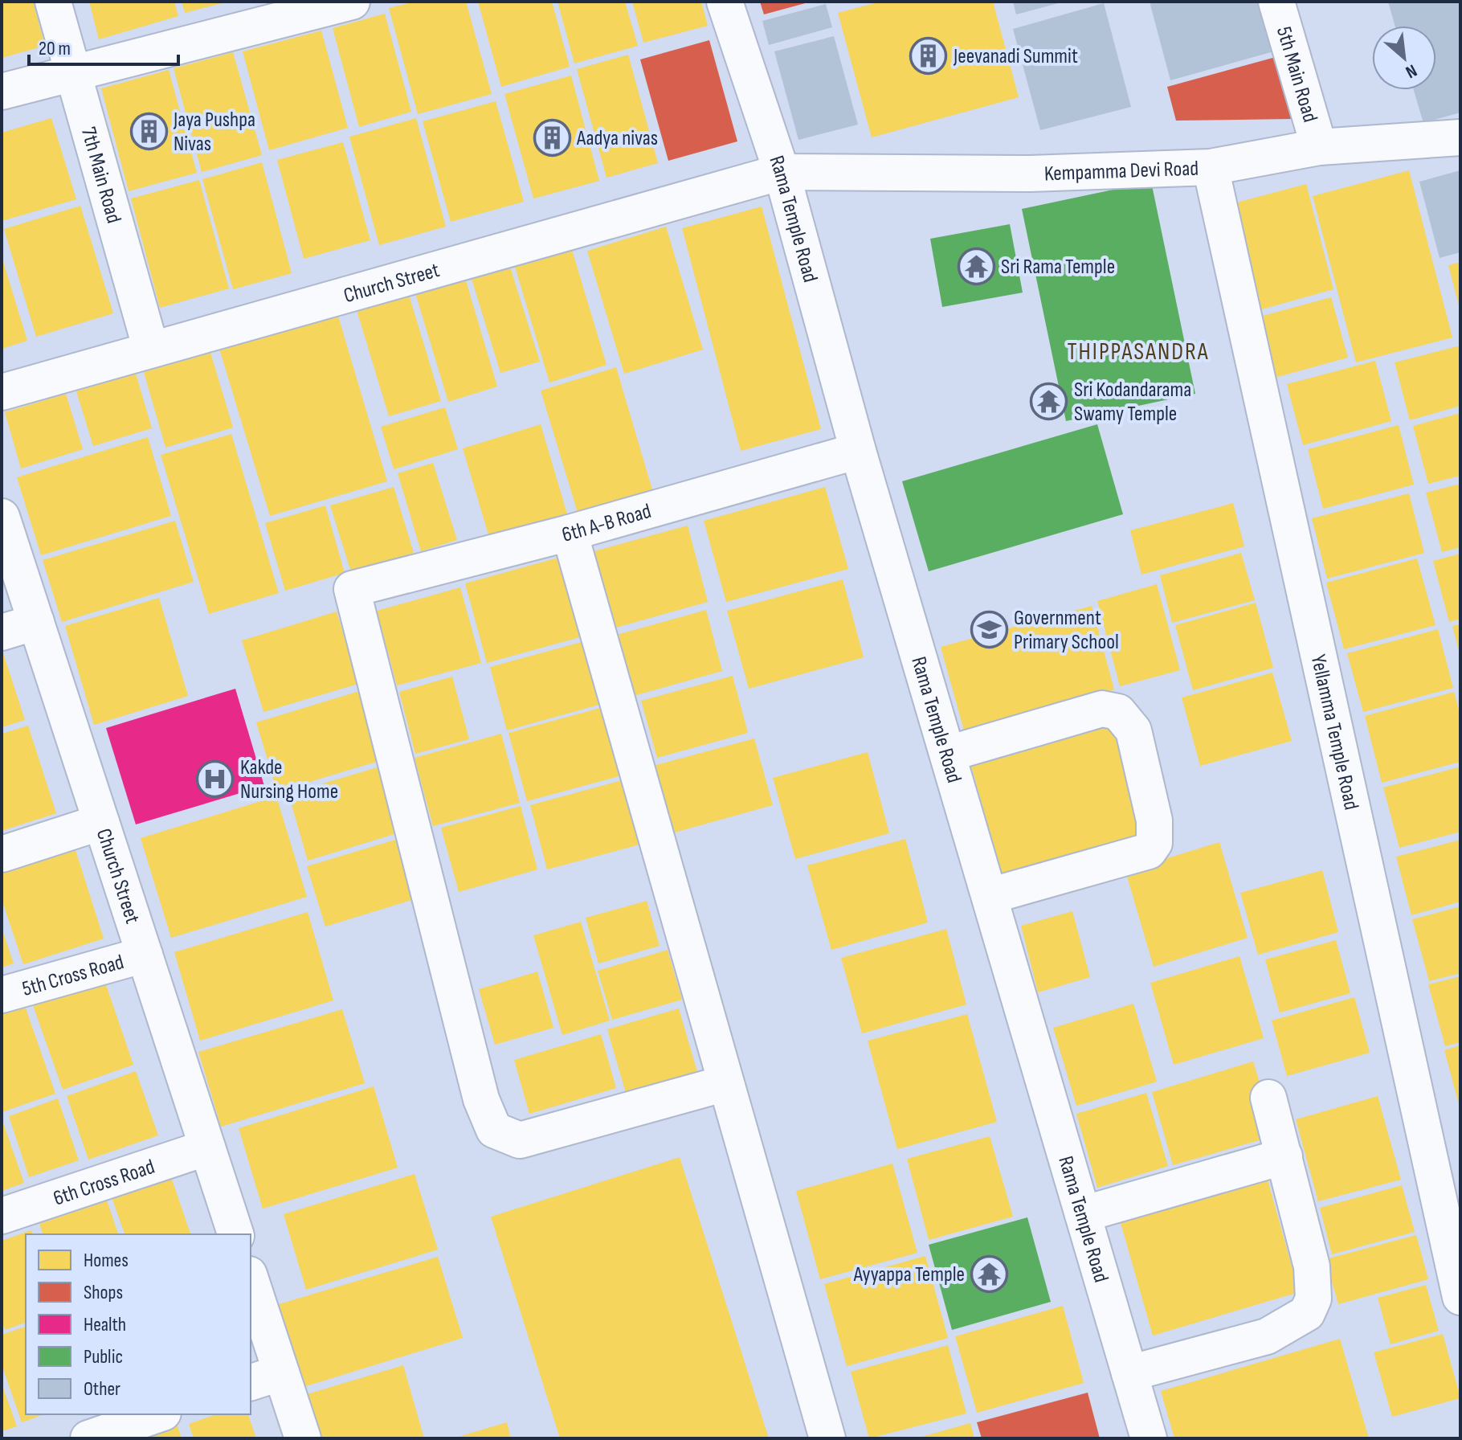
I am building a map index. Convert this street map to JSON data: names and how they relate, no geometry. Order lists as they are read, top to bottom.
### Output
{
  "streets": {
    "street": [
      "5th Main Road",
      "Kempamma Devi Road",
      "7th Main Road",
      "Rama Temple Road",
      "Church Street",
      "6th A-B Road",
      "Yellamma Temple Road",
      "5th Cross Road",
      "6th Cross Road"
    ]
  },
  "crossings": [
    ["5th Main Road", "Kempamma Devi Road"],
    ["Kempamma Devi Road", "Rama Temple Road"],
    ["Kempamma Devi Road", "Church Street"],
    ["Kempamma Devi Road", "Yellamma Temple Road"],
    ["7th Main Road", "Church Street"],
    ["Rama Temple Road", "Church Street"],
    ["Rama Temple Road", "6th A-B Road"],
    ["Church Street", "5th Cross Road"],
    ["Church Street", "6th Cross Road"]
  ],
  "districts": ["THIPPASANDRA"],
  "places": {
    "building": ["Jeevanadi Summit", "Jaya Pushpa Nivas", "Aadya nivas"],
    "temple": ["Sri Rama Temple", "Sri Kodandarama Swamy Temple", "Ayyappa Temple"],
    "school or university": ["Government Primary School"],
    "hospital": ["Kakde Nursing Home"]
  },
  "legend": [
    "Homes",
    "Shops",
    "Health",
    "Public",
    "Other"
  ],
  "scale_bar": "20 m",
  "north": "bottom right"
}
